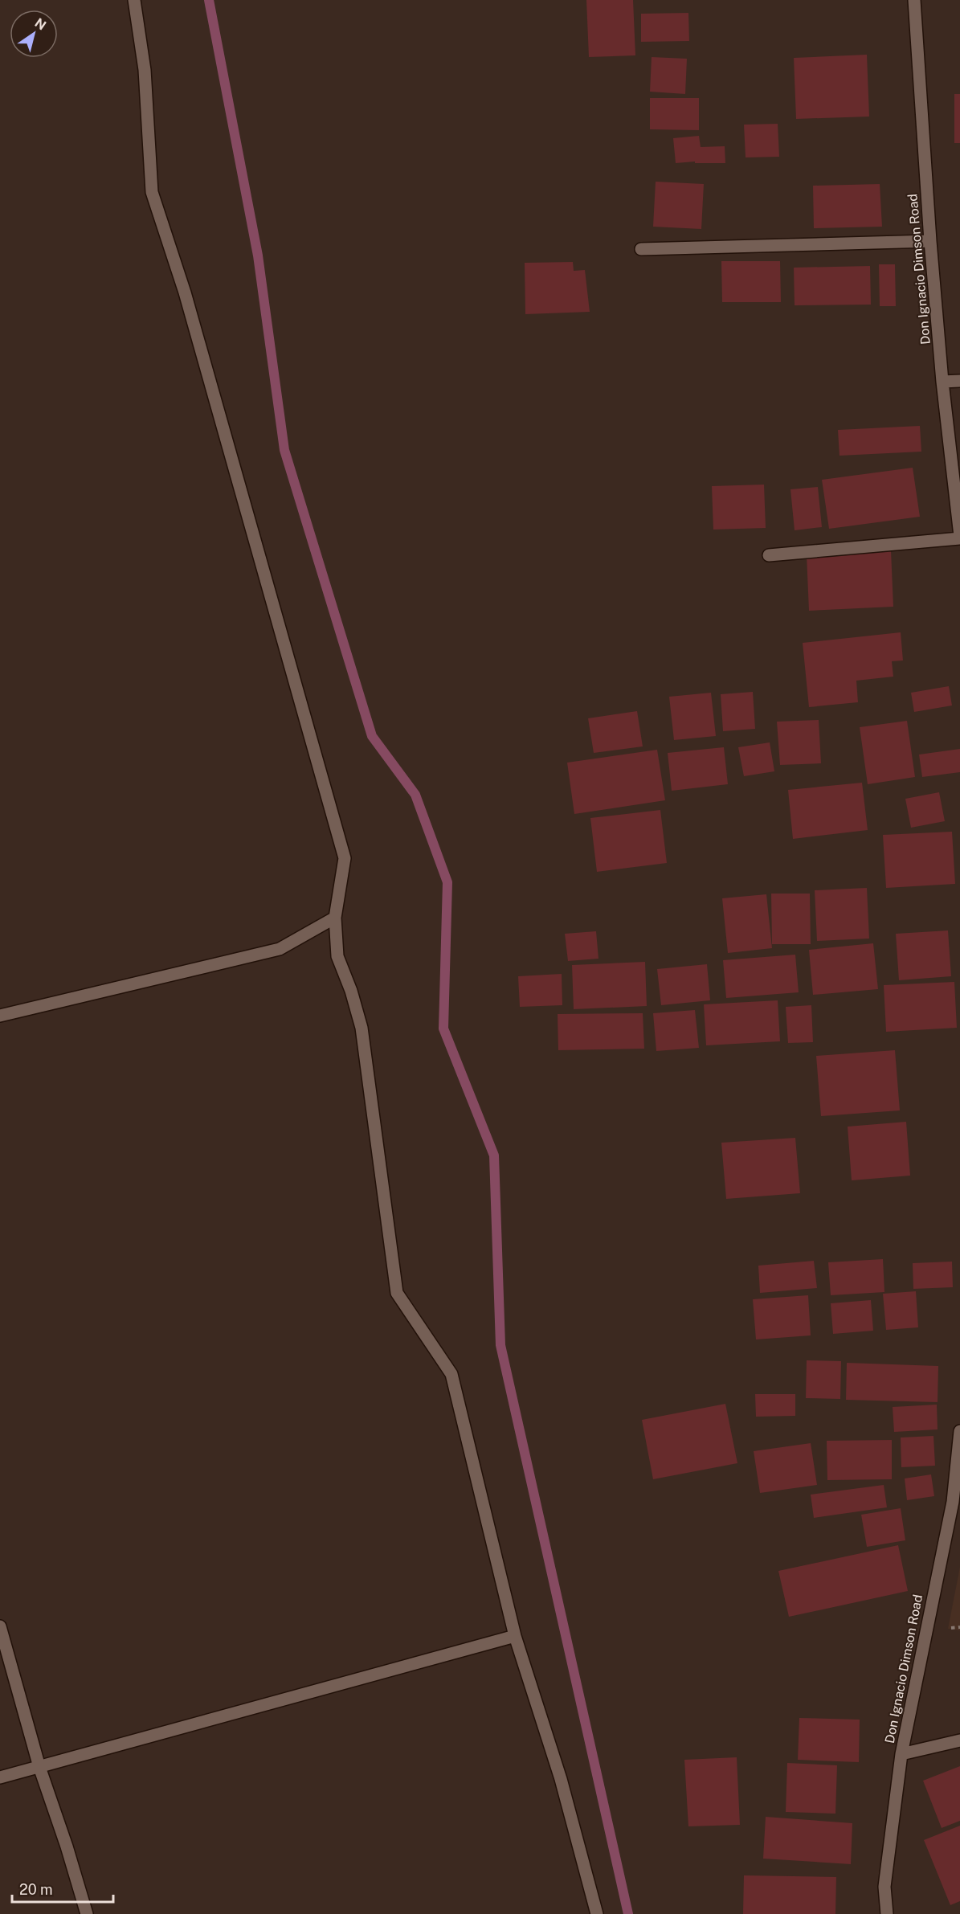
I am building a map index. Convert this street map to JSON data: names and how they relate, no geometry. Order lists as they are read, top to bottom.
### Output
{
  "streets": {
    "street": ["Don Ignacio Dimson Road"]
  },
  "scale_bar": "20 m",
  "north": "top right"
}
